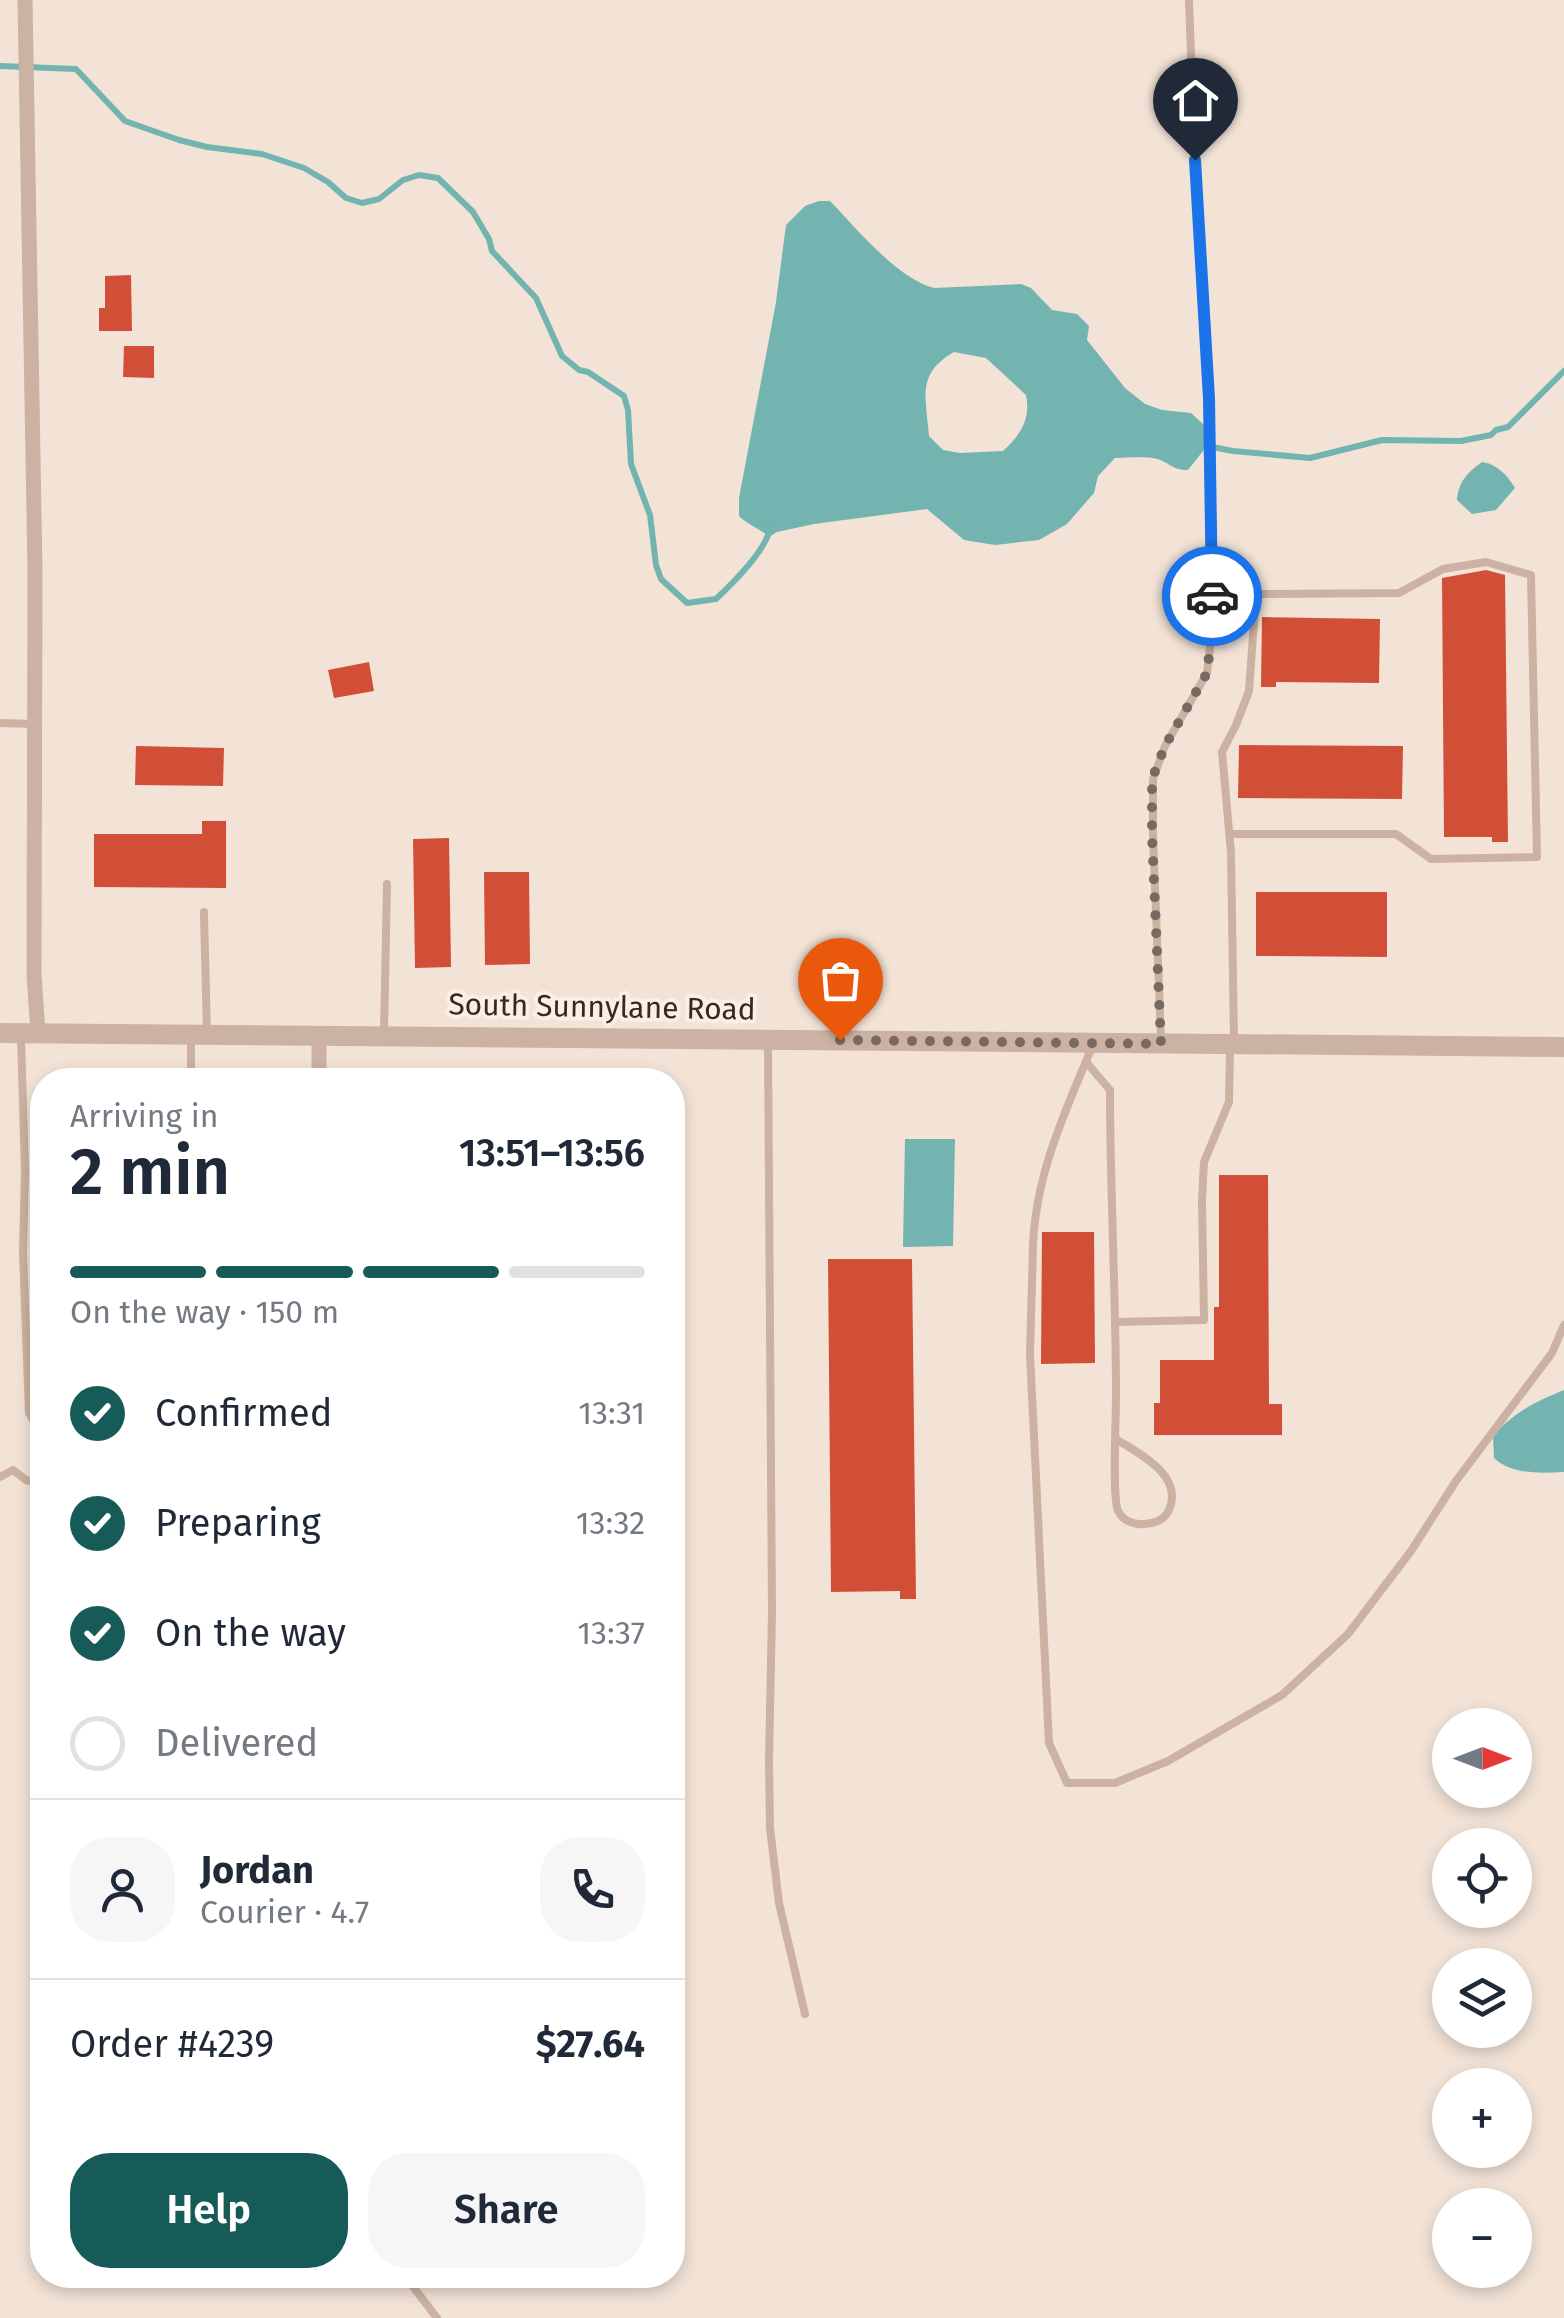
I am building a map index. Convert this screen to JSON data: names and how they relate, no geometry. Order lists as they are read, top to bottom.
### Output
{
  "streets": {
    "street": ["South Sunnylane Road"]
  },
  "north": "right",
  "page": {
    "heading": ["2 min", "Arriving in", "13:51–13:56"],
    "panel": [
      "Jordan",
      "Courier · 4.7",
      "Order #4239",
      "$27.64"
    ],
    "bar": "On the way · 150 m",
    "list": [
      ["Confirmed", "13:31"],
      ["Preparing", "13:32"],
      ["On the way", "13:37"],
      "Delivered"
    ],
    "map_buttons": ["+", "−"],
    "buttons": ["Help", "Share"]
  }
}
